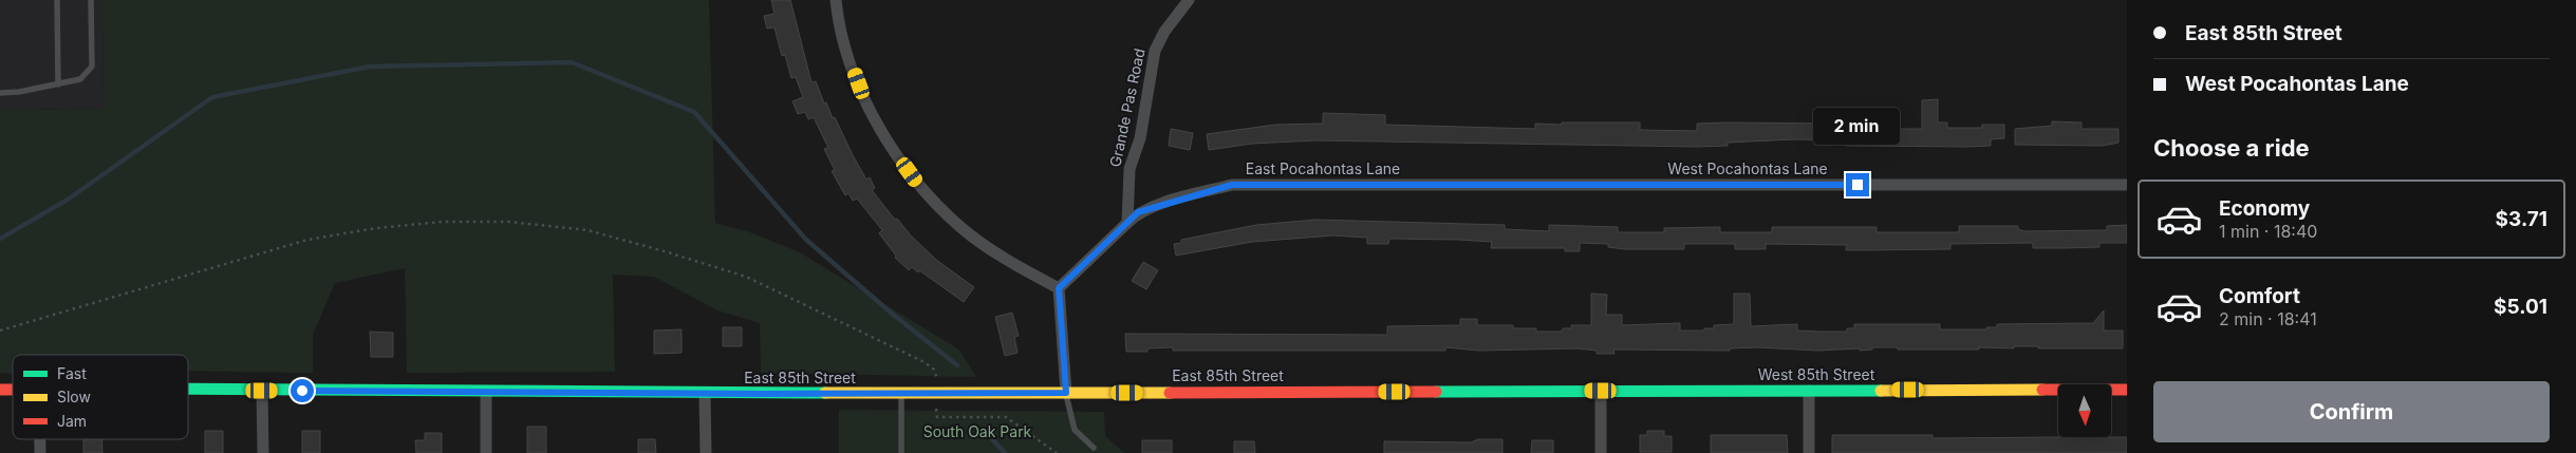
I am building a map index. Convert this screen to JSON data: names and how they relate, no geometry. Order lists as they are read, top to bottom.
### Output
{
  "streets": {
    "main road": ["West 85th Street", "East 85th Street"],
    "street": ["Grande Pas Road", "East Pocahontas Lane", "West Pocahontas Lane"]
  },
  "crossings": [
    ["Grande Pas Road", "East Pocahontas Lane"],
    ["East Pocahontas Lane", "West Pocahontas Lane"],
    ["West 85th Street", "East 85th Street"]
  ],
  "parks": ["South Oak Park"],
  "legend": ["Fast", "Slow", "Jam"],
  "north": "bottom",
  "page": {
    "banner": ["East 85th Street", "West Pocahontas Lane"],
    "bubble": "2 min",
    "heading": "Choose a ride",
    "list": [
      {
        "name": "Economy",
        "note": "1 min · 18:40",
        "value": "$3.71"
      },
      {
        "name": "Comfort",
        "note": "2 min · 18:41",
        "value": "$5.01"
      }
    ],
    "buttons": "Confirm"
  }
}
